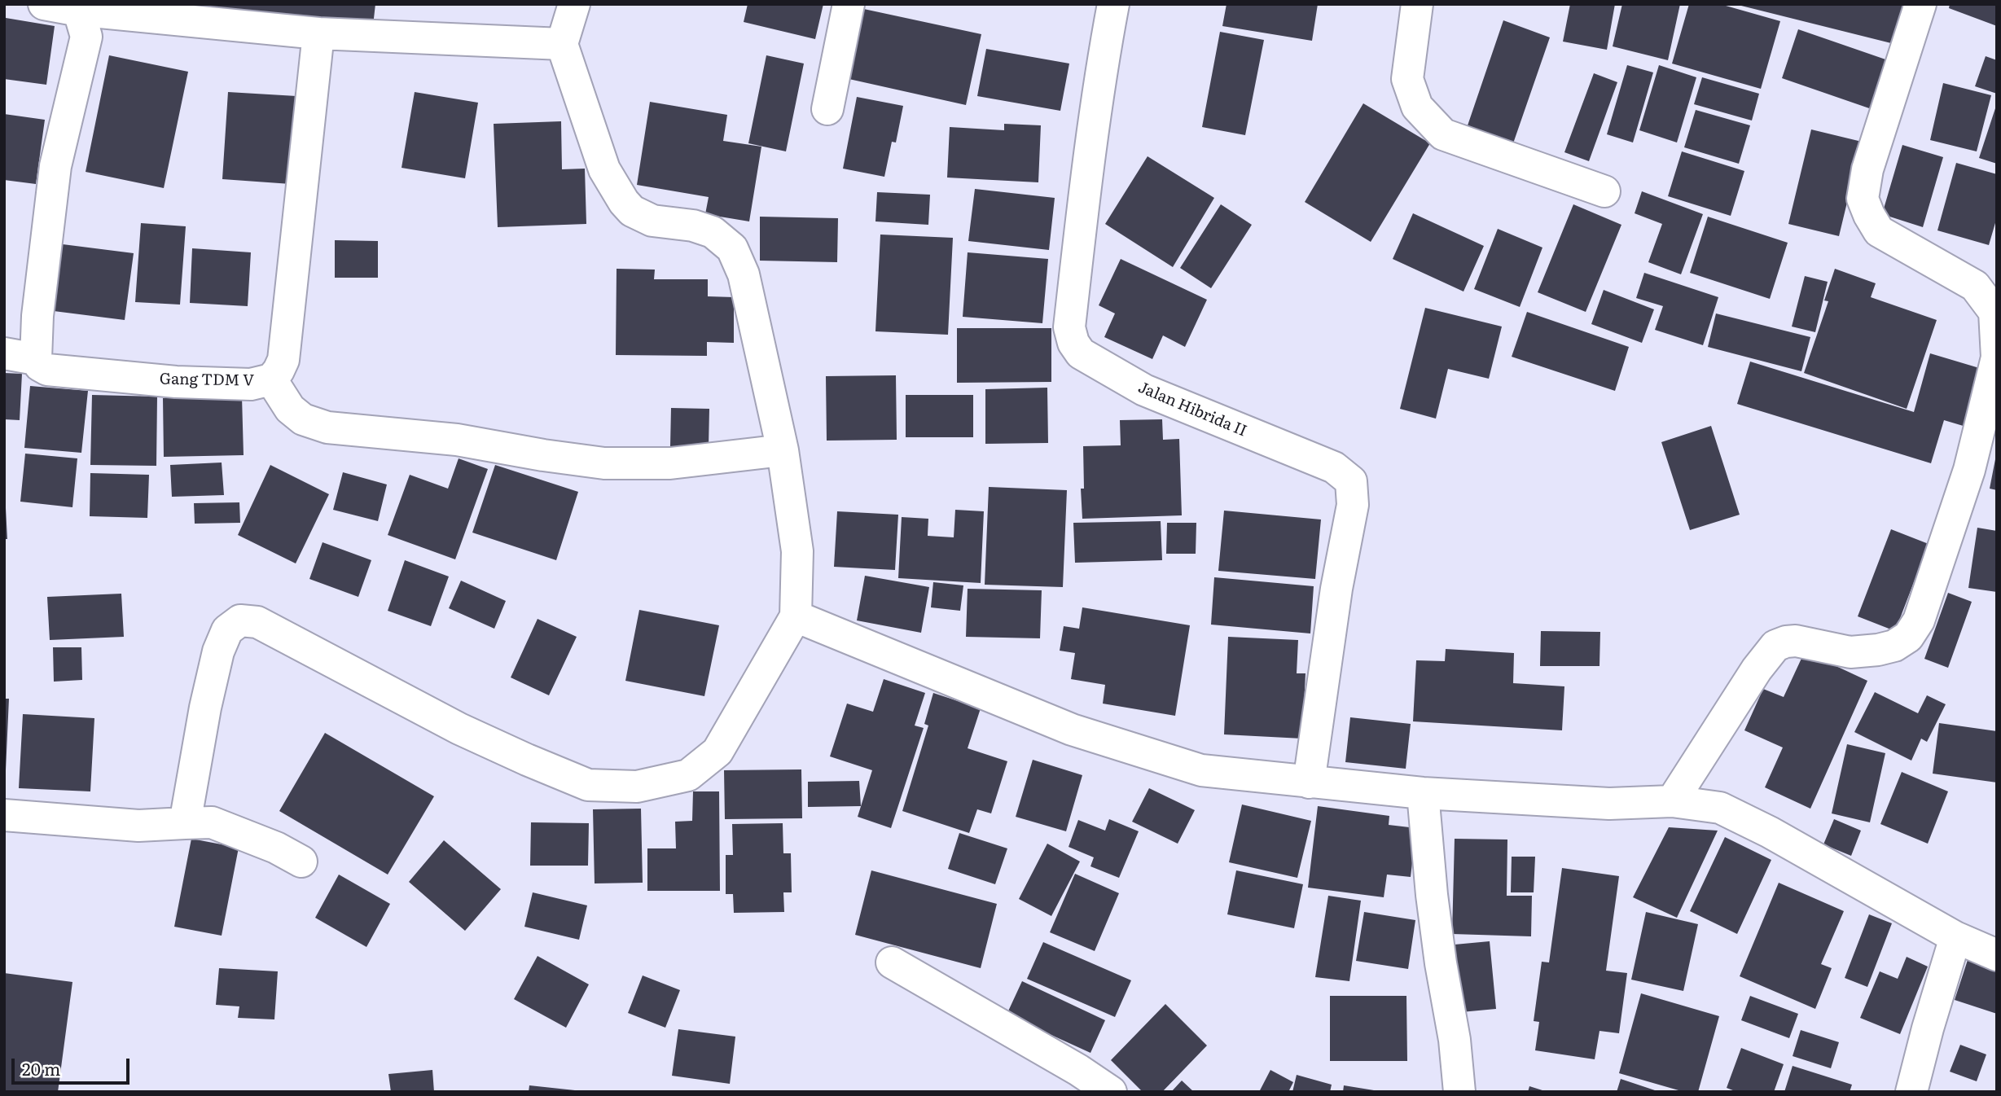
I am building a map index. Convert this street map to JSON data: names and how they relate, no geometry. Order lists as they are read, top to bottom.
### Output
{
  "streets": {
    "street": ["Gang TDM V", "Jalan Hibrida II"]
  },
  "scale_bar": "20 m"
}
